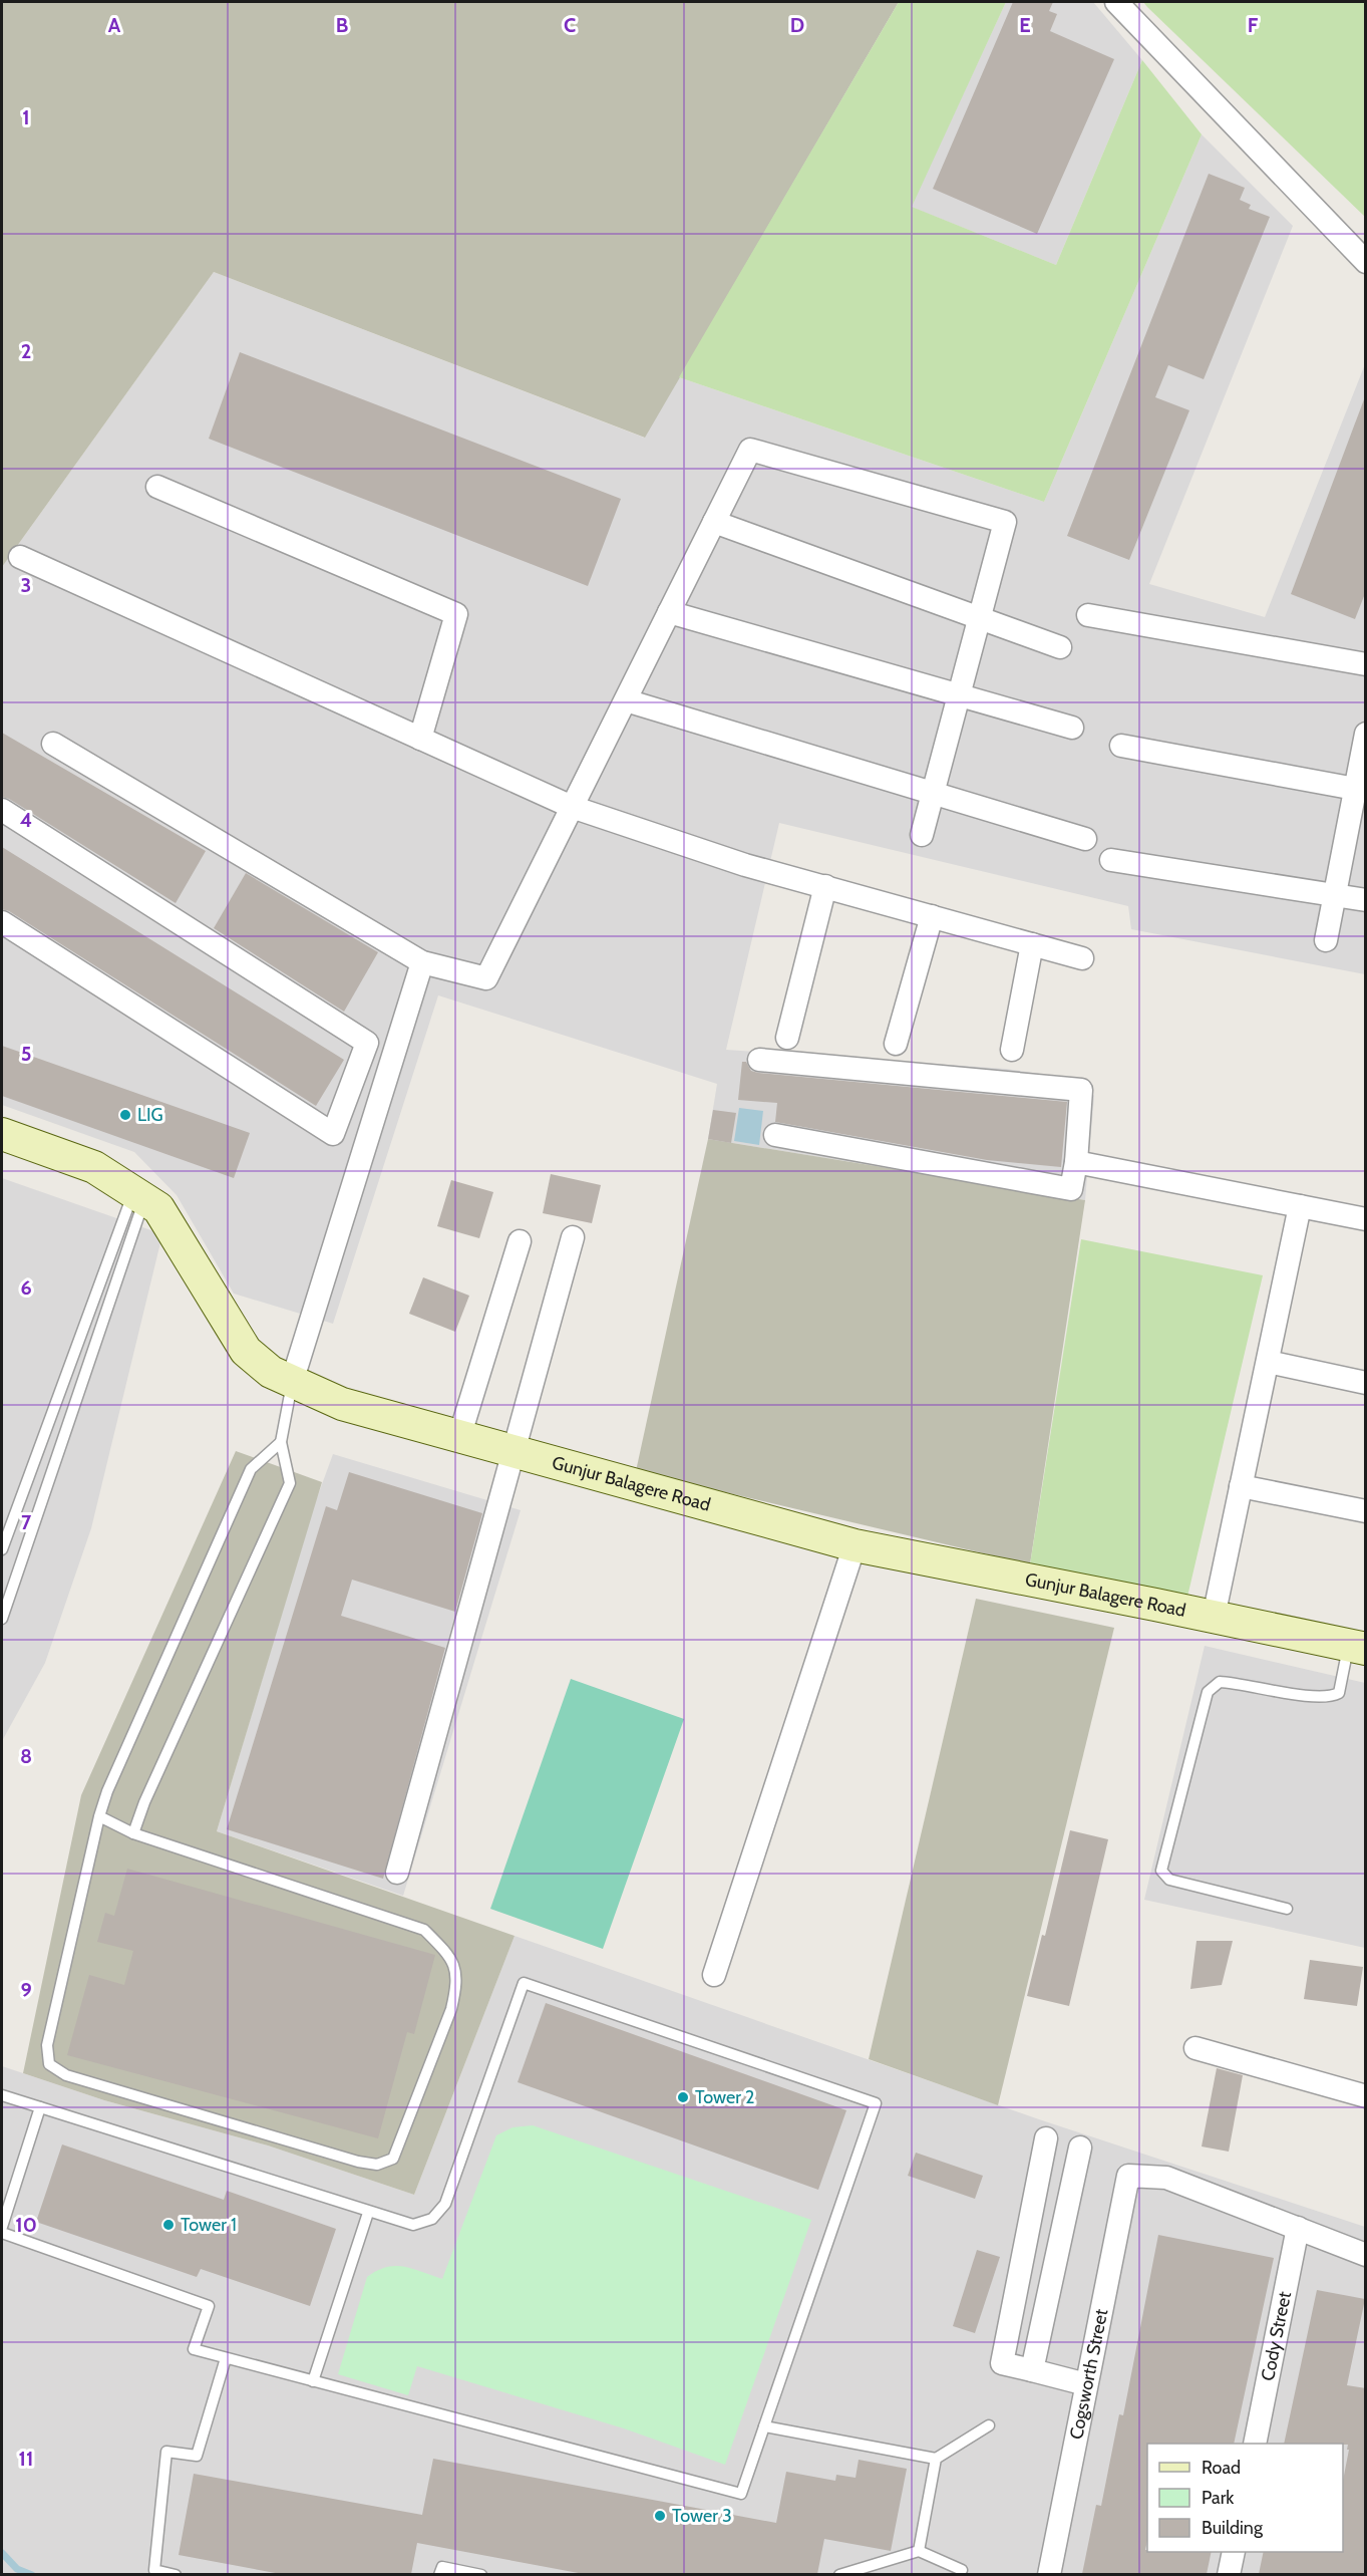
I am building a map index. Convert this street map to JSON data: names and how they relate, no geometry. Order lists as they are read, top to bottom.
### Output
{
  "streets": {
    "street": ["Gunjur Balagere Road", "Cody Street", "Cogsworth Street"]
  },
  "crossings": [
    ["Cody Street", "Cogsworth Street"]
  ],
  "places": [
    "LIG",
    "Tower 2",
    "Tower 1",
    "Tower 3"
  ],
  "legend": ["Road", "Park", "Building"],
  "grid": {
    "columns": [
      "A",
      "B",
      "C",
      "D",
      "E",
      "F"
    ],
    "rows": [
      "1",
      "2",
      "3",
      "4",
      "5",
      "6",
      "7",
      "8",
      "9",
      "10",
      "11"
    ]
  }
}
